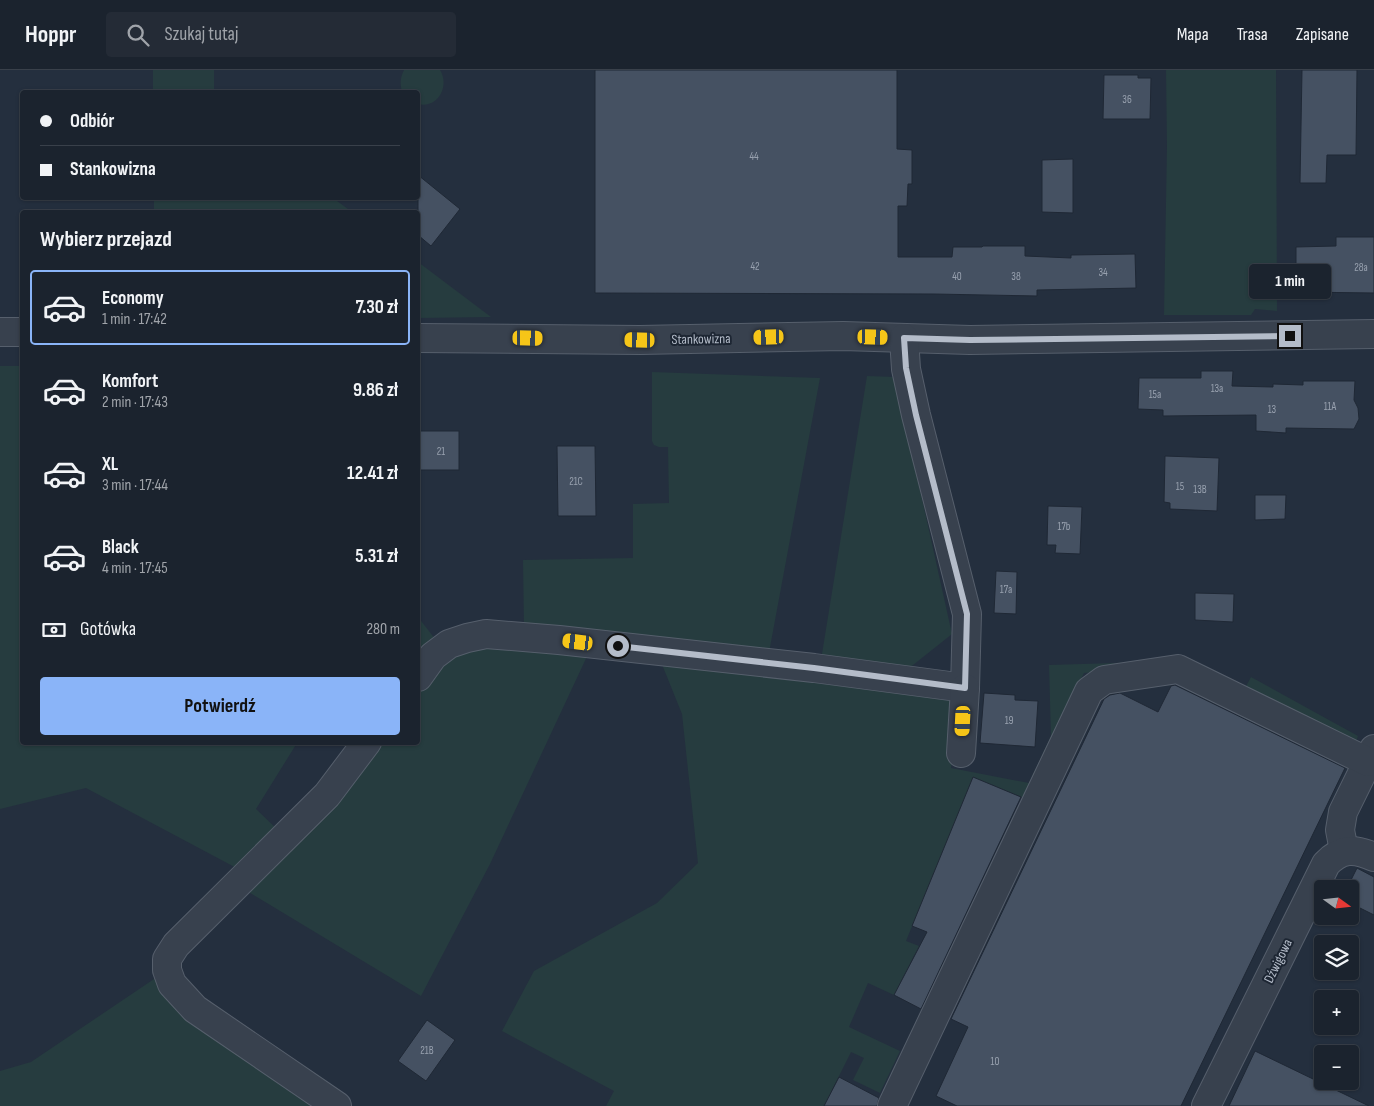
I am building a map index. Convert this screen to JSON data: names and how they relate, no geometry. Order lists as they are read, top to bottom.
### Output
{
  "streets": {
    "street": ["Stankowizna", "Dźwigowa"]
  },
  "house_numbers": [
    "36",
    "44",
    "42",
    "28a",
    "34",
    "40",
    "38",
    "13a",
    "15a",
    "11A",
    "13",
    "21",
    "21C",
    "15",
    "13B",
    "17b",
    "17a",
    "19",
    "21B",
    "10"
  ],
  "north": "right",
  "page": {
    "header": "Hoppr",
    "search": "Szukaj tutaj",
    "nav": ["Mapa", "Trasa", "Zapisane"],
    "banner": ["Odbiór", "Stankowizna"],
    "heading": "Wybierz przejazd",
    "bubble": "1 min",
    "list": [
      {
        "name": "Economy",
        "note": "1 min · 17:42",
        "value": "7.30 zł"
      },
      {
        "name": "Komfort",
        "note": "2 min · 17:43",
        "value": "9.86 zł"
      },
      {
        "name": "XL",
        "note": "3 min · 17:44",
        "value": "12.41 zł"
      },
      {
        "name": "Black",
        "note": "4 min · 17:45",
        "value": "5.31 zł"
      }
    ],
    "pay": ["Gotówka", "280 m"],
    "buttons": "Potwierdź",
    "map_buttons": ["+", "−"]
  }
}
